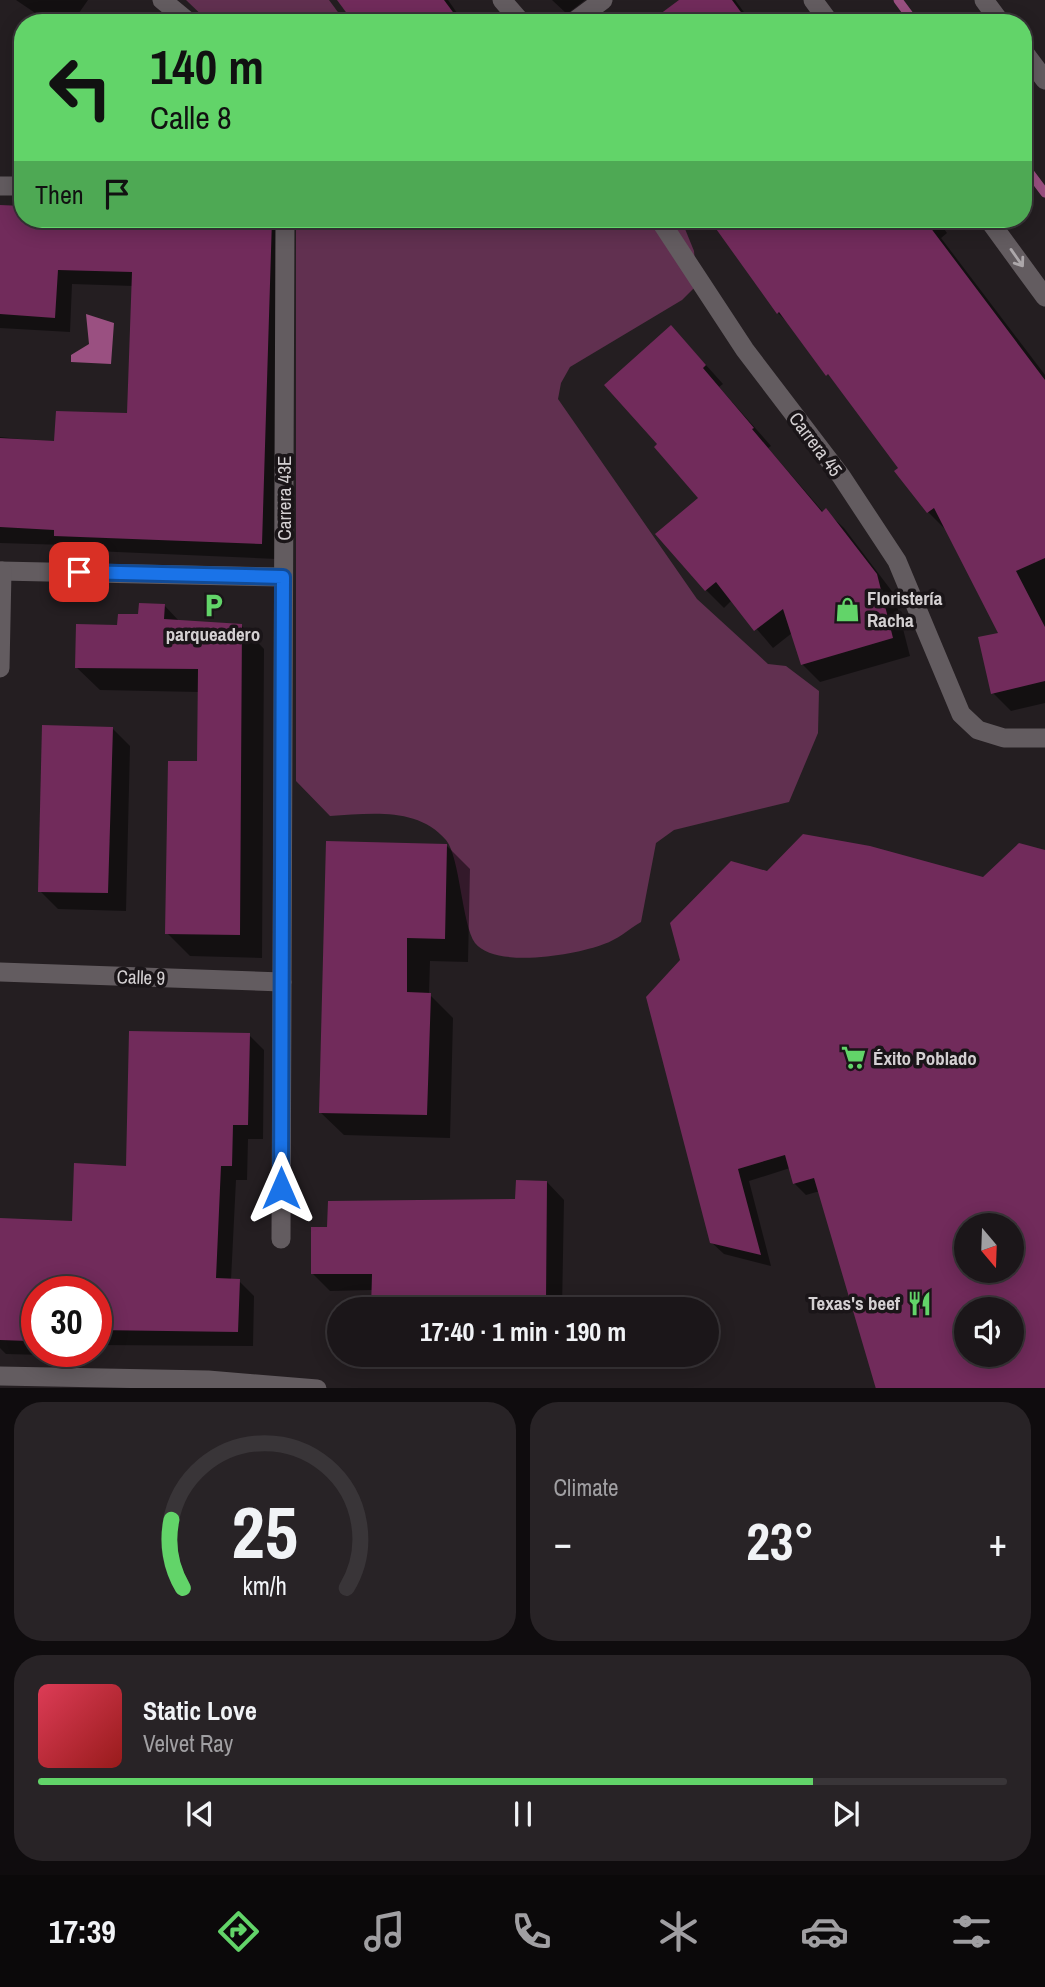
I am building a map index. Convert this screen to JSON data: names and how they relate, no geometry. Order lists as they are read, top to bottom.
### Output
{
  "streets": {
    "street": ["Carrera 45", "Carrera 43E", "Calle 9"]
  },
  "crossings": [
    ["Carrera 43E", "Calle 9"]
  ],
  "places": {
    "parking": ["parqueadero"],
    "shop": ["Floristería Racha"],
    "supermarket": ["Éxito Poblado"],
    "restaurant": ["Texas's beef"]
  },
  "north": "bottom",
  "page": {
    "turn": ["140 m", "Calle 8"],
    "then": "Then",
    "limit": "30",
    "trip": "17:40 · 1 min · 190 m",
    "tile": "Climate",
    "heat": ["−", "23°", "+"],
    "song": ["Static Love", "Velvet Ray"],
    "tabs": "17:39",
    "gauge": ["25", "km/h"]
  }
}
